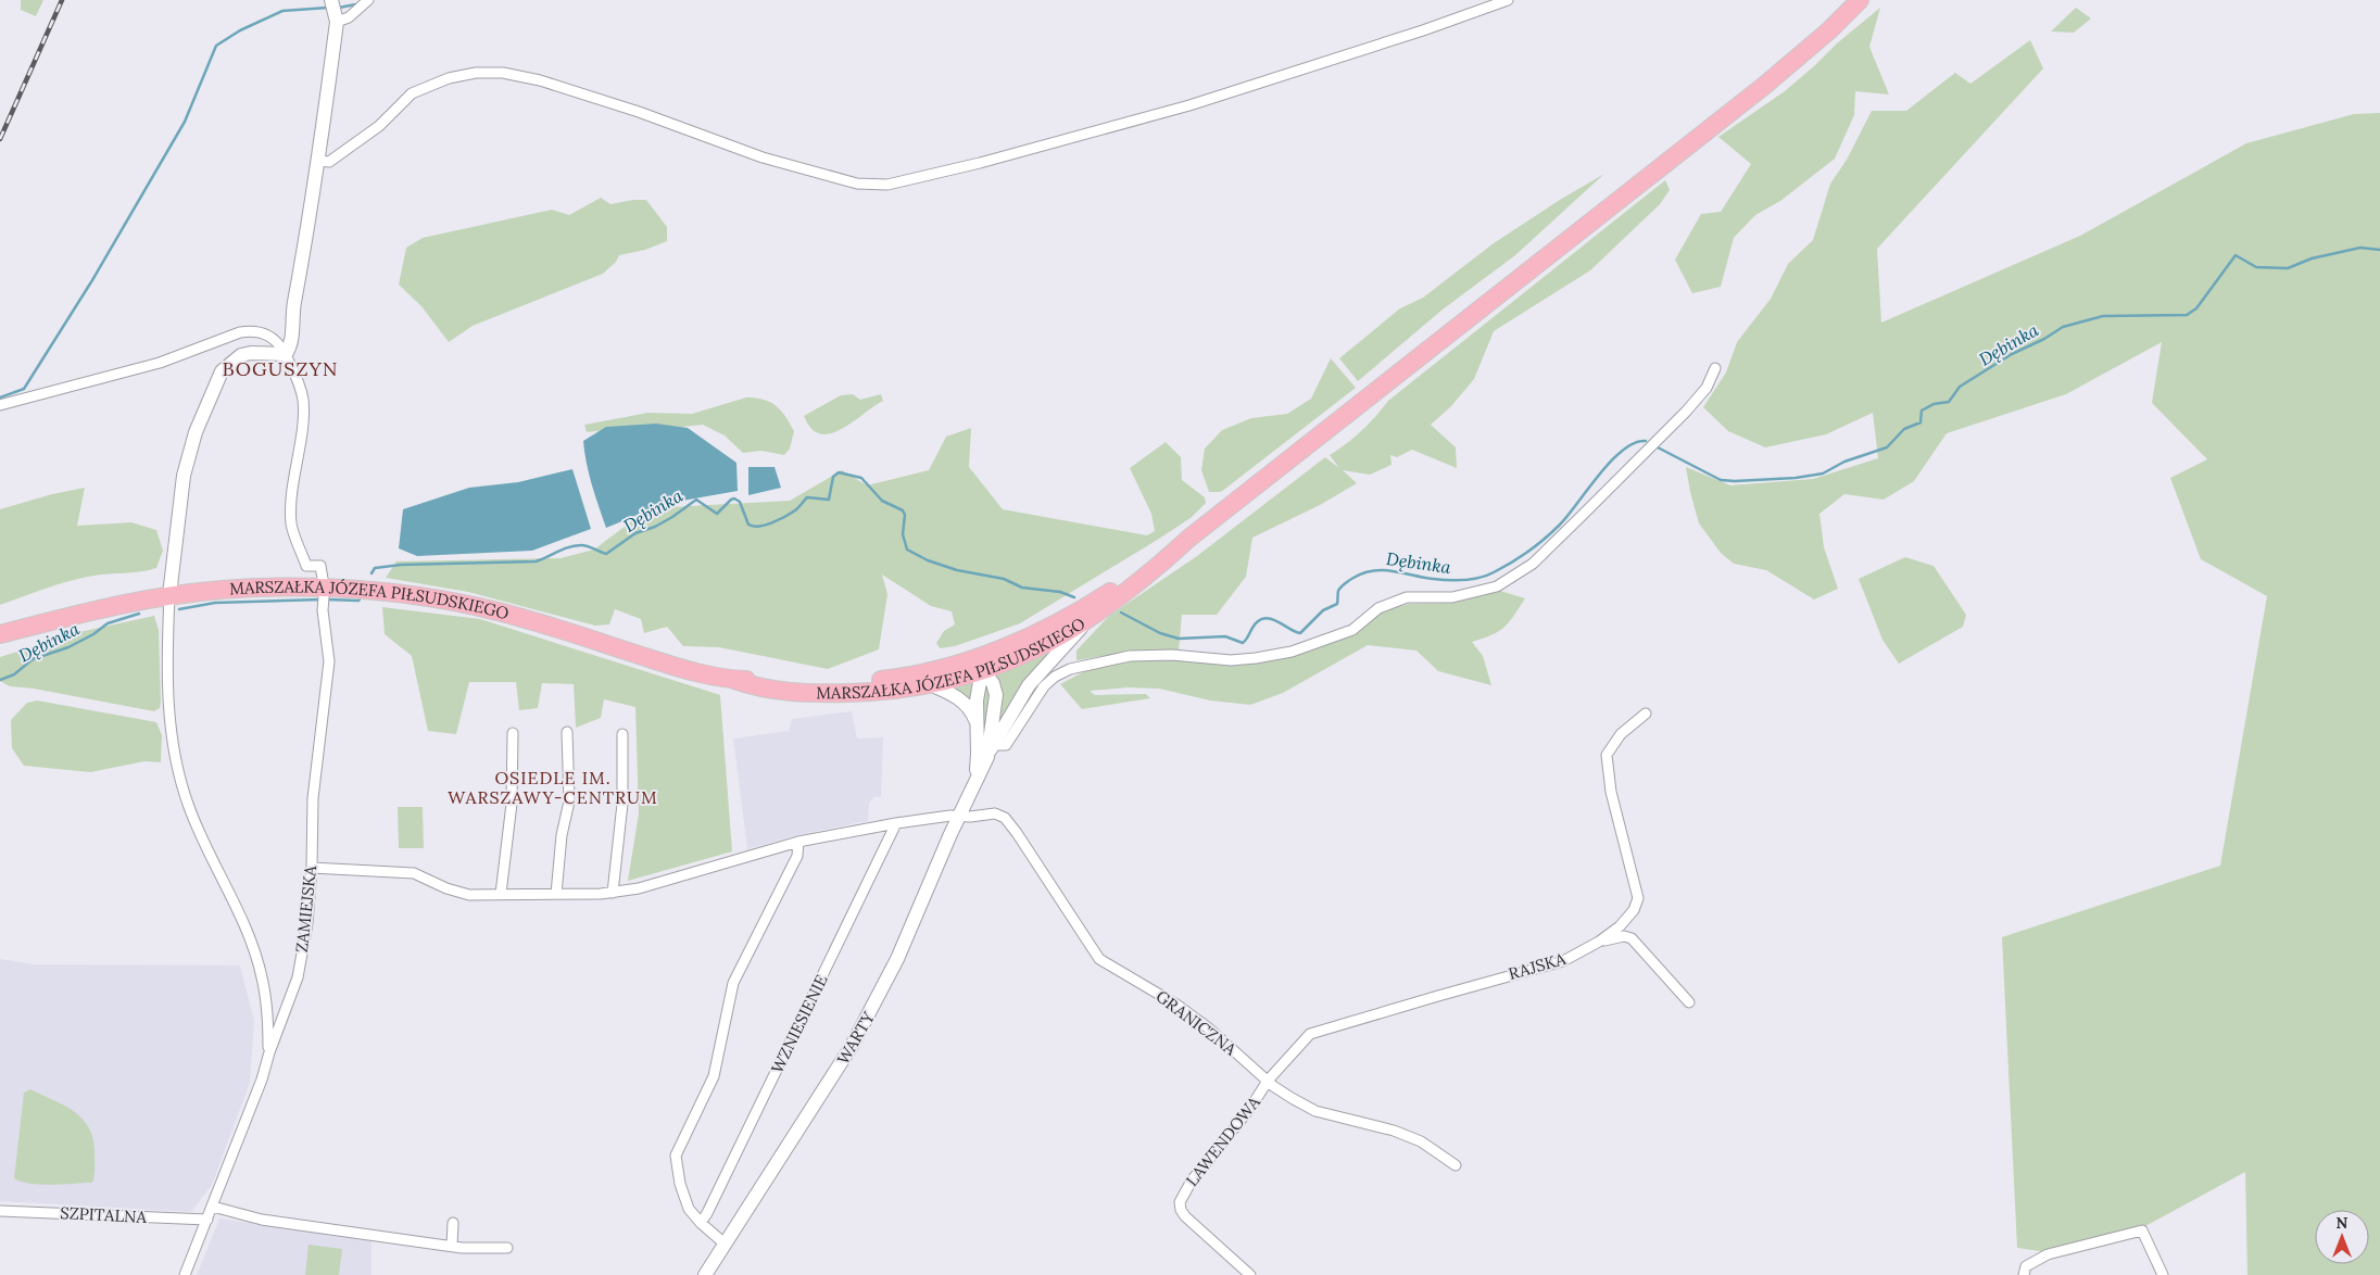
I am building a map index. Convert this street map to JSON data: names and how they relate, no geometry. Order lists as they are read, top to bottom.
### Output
{
  "streets": {
    "highway": ["MARSZAŁKA JÓZEFA PIŁSUDSKIEGO"],
    "main road": ["WARTY"],
    "street": [
      "ZAMIEJSKA",
      "RAJSKA",
      "GRANICZNA",
      "WZNIESIENIE",
      "LAWENDOWA",
      "SZPITALNA"
    ]
  },
  "crossings": [
    ["MARSZAŁKA JÓZEFA PIŁSUDSKIEGO", "WARTY"],
    ["ZAMIEJSKA", "GRANICZNA"],
    ["ZAMIEJSKA", "SZPITALNA"],
    ["RAJSKA", "GRANICZNA"],
    ["RAJSKA", "LAWENDOWA"],
    ["GRANICZNA", "WZNIESIENIE"],
    ["GRANICZNA", "WARTY"],
    ["GRANICZNA", "LAWENDOWA"]
  ],
  "districts": ["BOGUSZYN", "OSIEDLE IM. WARSZAWY-CENTRUM"],
  "water": ["Dębinka"],
  "north": "top"
}
